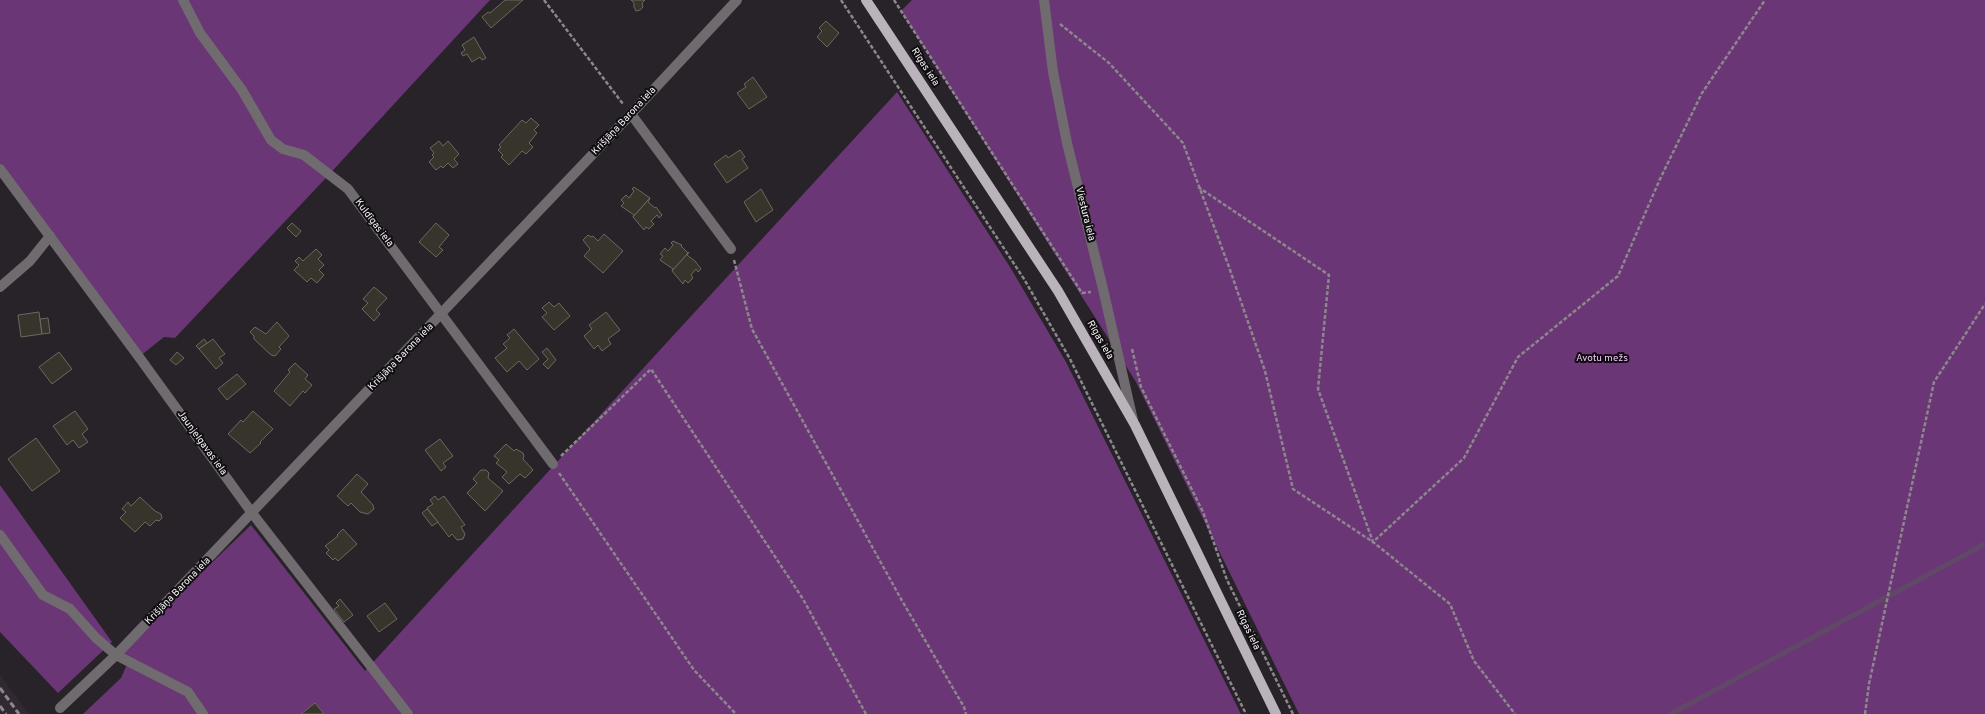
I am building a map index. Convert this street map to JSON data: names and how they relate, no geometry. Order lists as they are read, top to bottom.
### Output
{
  "streets": {
    "main road": ["Rīgas iela"],
    "street": [
      "Krišjāņa Barona iela",
      "Viestura iela",
      "Kuldīgas iela",
      "Jaunjelgavas iela"
    ]
  },
  "crossings": [
    ["Rīgas iela", "Viestura iela"],
    ["Krišjāņa Barona iela", "Kuldīgas iela"],
    ["Krišjāņa Barona iela", "Jaunjelgavas iela"]
  ],
  "parks": ["Avotu mežs"]
}
